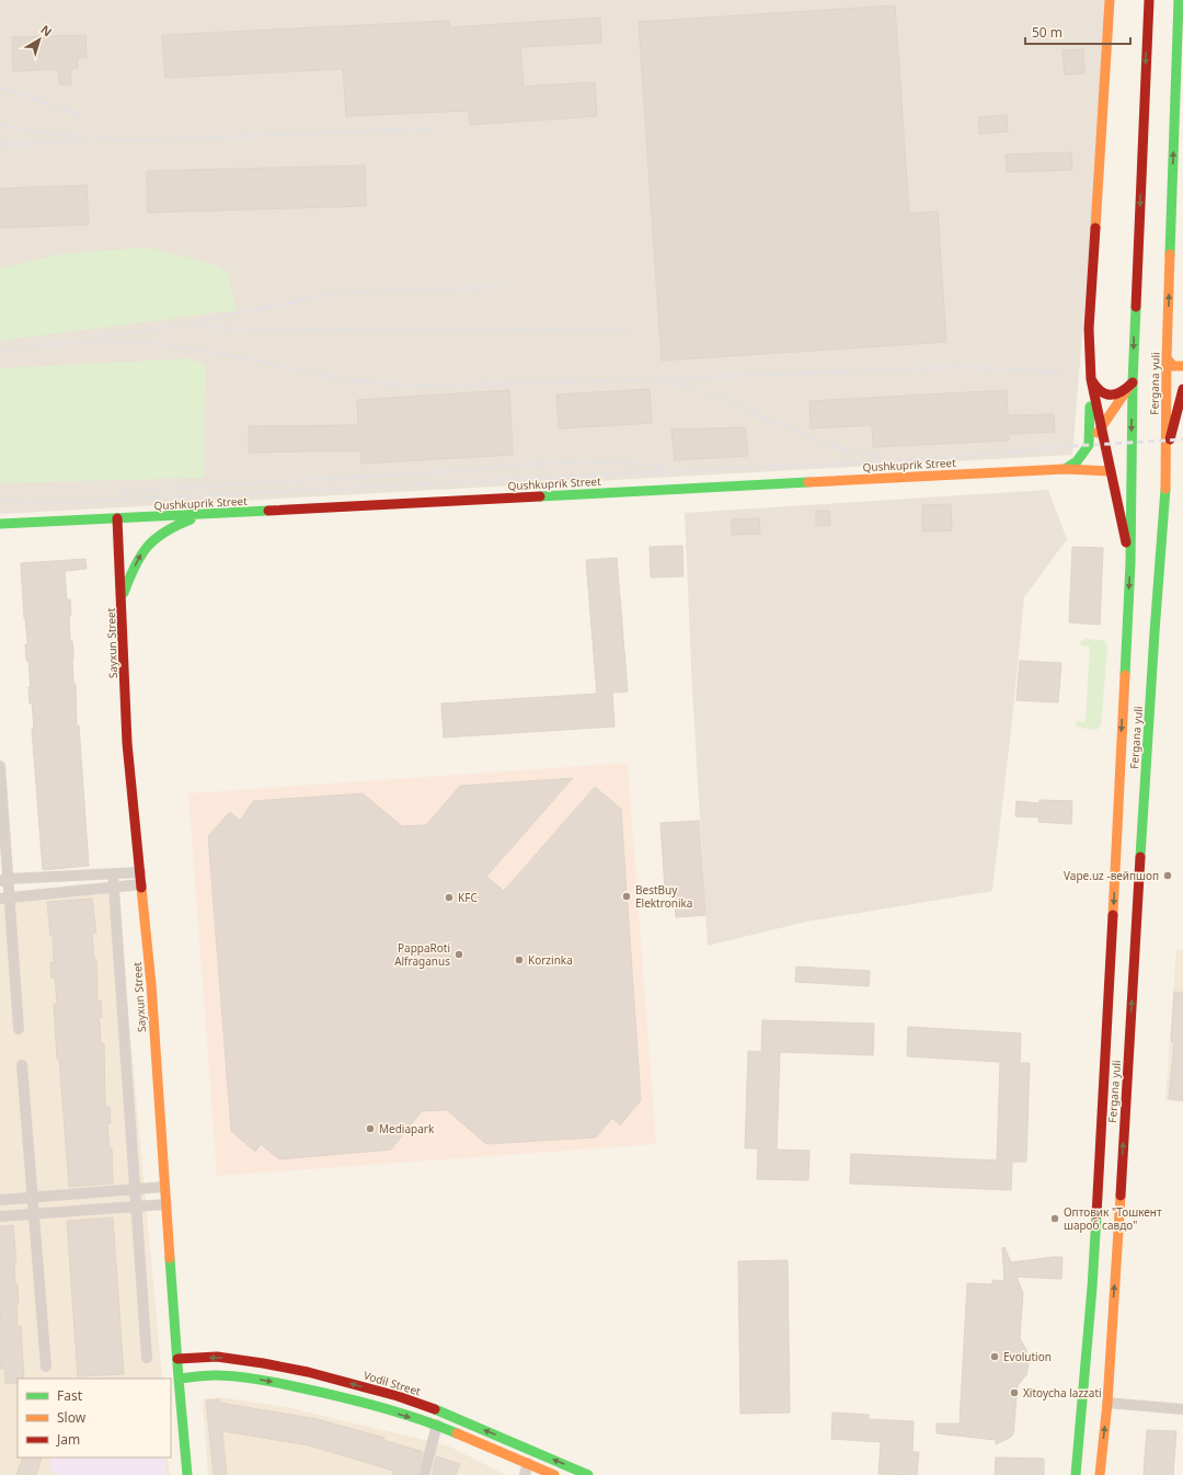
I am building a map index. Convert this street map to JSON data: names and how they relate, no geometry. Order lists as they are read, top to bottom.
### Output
{
  "streets": {
    "street": [
      "Fergana yuli",
      "Qushkuprik Street",
      "Sayxun Street",
      "Vodil Street"
    ]
  },
  "crossings": [
    ["Qushkuprik Street", "Sayxun Street"],
    ["Sayxun Street", "Vodil Street"]
  ],
  "places": [
    "Vape.uz -вейпшоп",
    "BestBuy Elektronika",
    "KFC",
    "PappaRoti Alfraganus",
    "Korzinka",
    "Mediapark",
    "Оптовик \"Тошкент шароб савдо\"",
    "Evolution",
    "Xitoycha lazzati"
  ],
  "legend": ["Fast", "Slow", "Jam"],
  "scale_bar": "50 m",
  "north": "top right"
}
